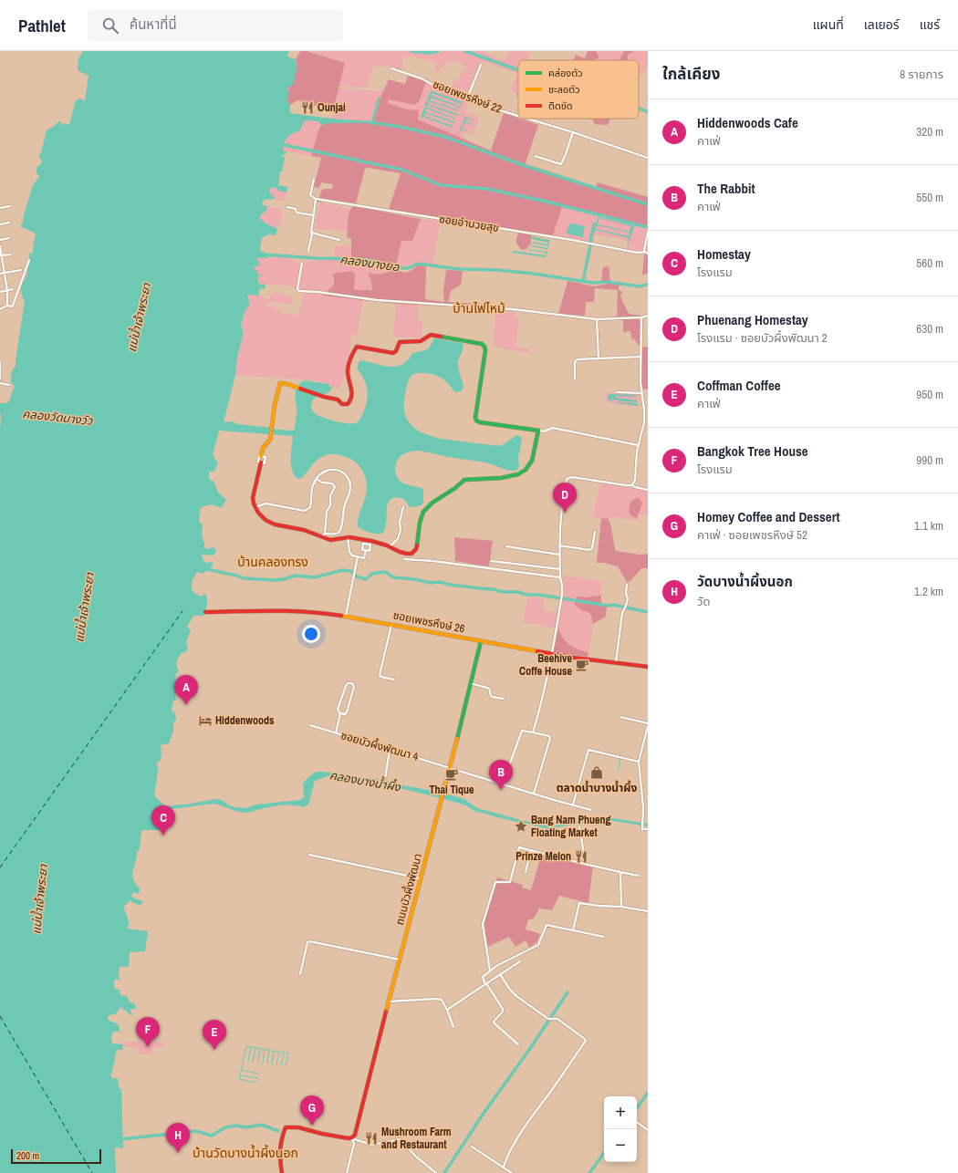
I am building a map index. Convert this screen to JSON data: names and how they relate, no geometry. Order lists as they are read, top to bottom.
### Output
{
  "streets": {
    "street": [
      "ซอยเพชรหึงษ์ 22",
      "ซอยอำนวยสุข",
      "ซอยเพชรหึงษ์ 26",
      "ซอยบัวผึ้งพัฒนา 4",
      "ถนนบัวผึ้งพัฒนา"
    ]
  },
  "crossings": [
    ["ซอยเพชรหึงษ์ 26", "ถนนบัวผึ้งพัฒนา"],
    ["ซอยบัวผึ้งพัฒนา 4", "ถนนบัวผึ้งพัฒนา"]
  ],
  "districts": ["บ้านไฟไหม้", "บ้านคลองทรง", "บ้านวัดบางน้ำผึ้งนอก"],
  "water": [
    "คลองบางยอ",
    "แม่น้ำเจ้าพระยา",
    "คลองวัดบางวัว",
    "คลองบางน้ำผึ้ง"
  ],
  "places": {
    "restaurant": ["Ounjai", "Prinze Melon", "Mushroom Farm and Restaurant"],
    "cafe": ["Beehive Coffe House", "Thai Tique"],
    "hotel": ["Hiddenwoods"],
    "shop": ["ตลาดน้ำบางน้ำผึ้ง"],
    "place": ["Bang Nam Phueng Floating Market"]
  },
  "legend": ["คล่องตัว", "ชะลอตัว", "ติดขัด"],
  "scale_bar": "200 m",
  "page": {
    "header": "Pathlet",
    "search": "ค้นหาที่นี่",
    "nav": ["แผนที่", "เลเยอร์", "แชร์"],
    "heading": ["ใกล้เคียง", "8 รายการ"],
    "list": [
      {
        "mark": "A",
        "name": "Hiddenwoods Cafe",
        "note": "คาเฟ่",
        "value": "320 m"
      },
      {
        "mark": "B",
        "name": "The Rabbit",
        "note": "คาเฟ่",
        "value": "550 m"
      },
      {
        "mark": "C",
        "name": "Homestay",
        "note": "โรงแรม",
        "value": "560 m"
      },
      {
        "mark": "D",
        "name": "Phuenang Homestay",
        "note": "โรงแรม · ซอยบัวผึ้งพัฒนา 2",
        "value": "630 m"
      },
      {
        "mark": "E",
        "name": "Coffman Coffee",
        "note": "คาเฟ่",
        "value": "950 m"
      },
      {
        "mark": "F",
        "name": "Bangkok Tree House",
        "note": "โรงแรม",
        "value": "990 m"
      },
      {
        "mark": "G",
        "name": "Homey Coffee and Dessert",
        "note": "คาเฟ่ · ซอยเพชรหึงษ์ 52",
        "value": "1.1 km"
      },
      {
        "mark": "H",
        "name": "วัดบางน้ำผึ้งนอก",
        "note": "วัด",
        "value": "1.2 km"
      }
    ],
    "pins": [
      "D",
      "A",
      "B",
      "C",
      "F",
      "E",
      "G",
      "H"
    ],
    "map_buttons": ["+", "−"],
    "scale": "200 m"
  }
}
